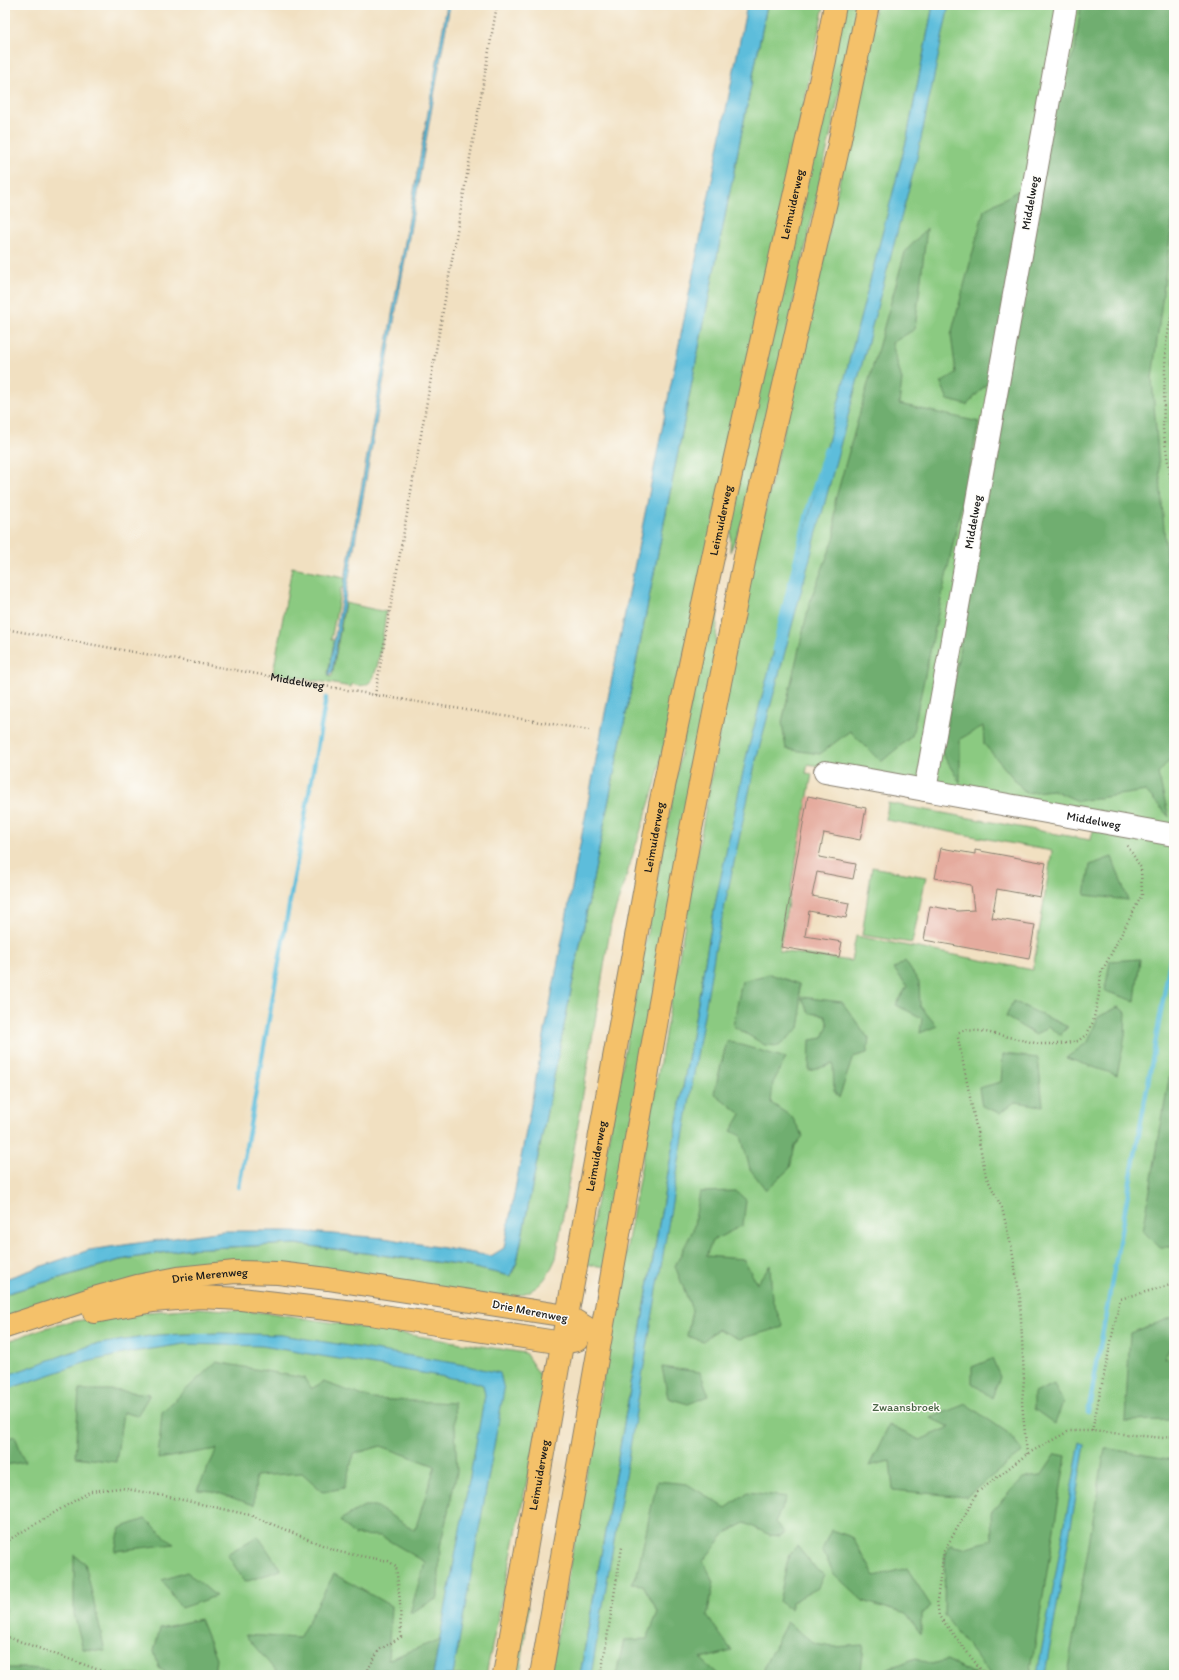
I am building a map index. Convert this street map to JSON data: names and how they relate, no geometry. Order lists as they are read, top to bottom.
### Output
{
  "streets": {
    "main road": ["Leimuiderweg", "Drie Merenweg"],
    "lane": ["Middelweg"]
  },
  "crossings": [
    ["Leimuiderweg", "Drie Merenweg"]
  ],
  "parks": ["Zwaansbroek"]
}
